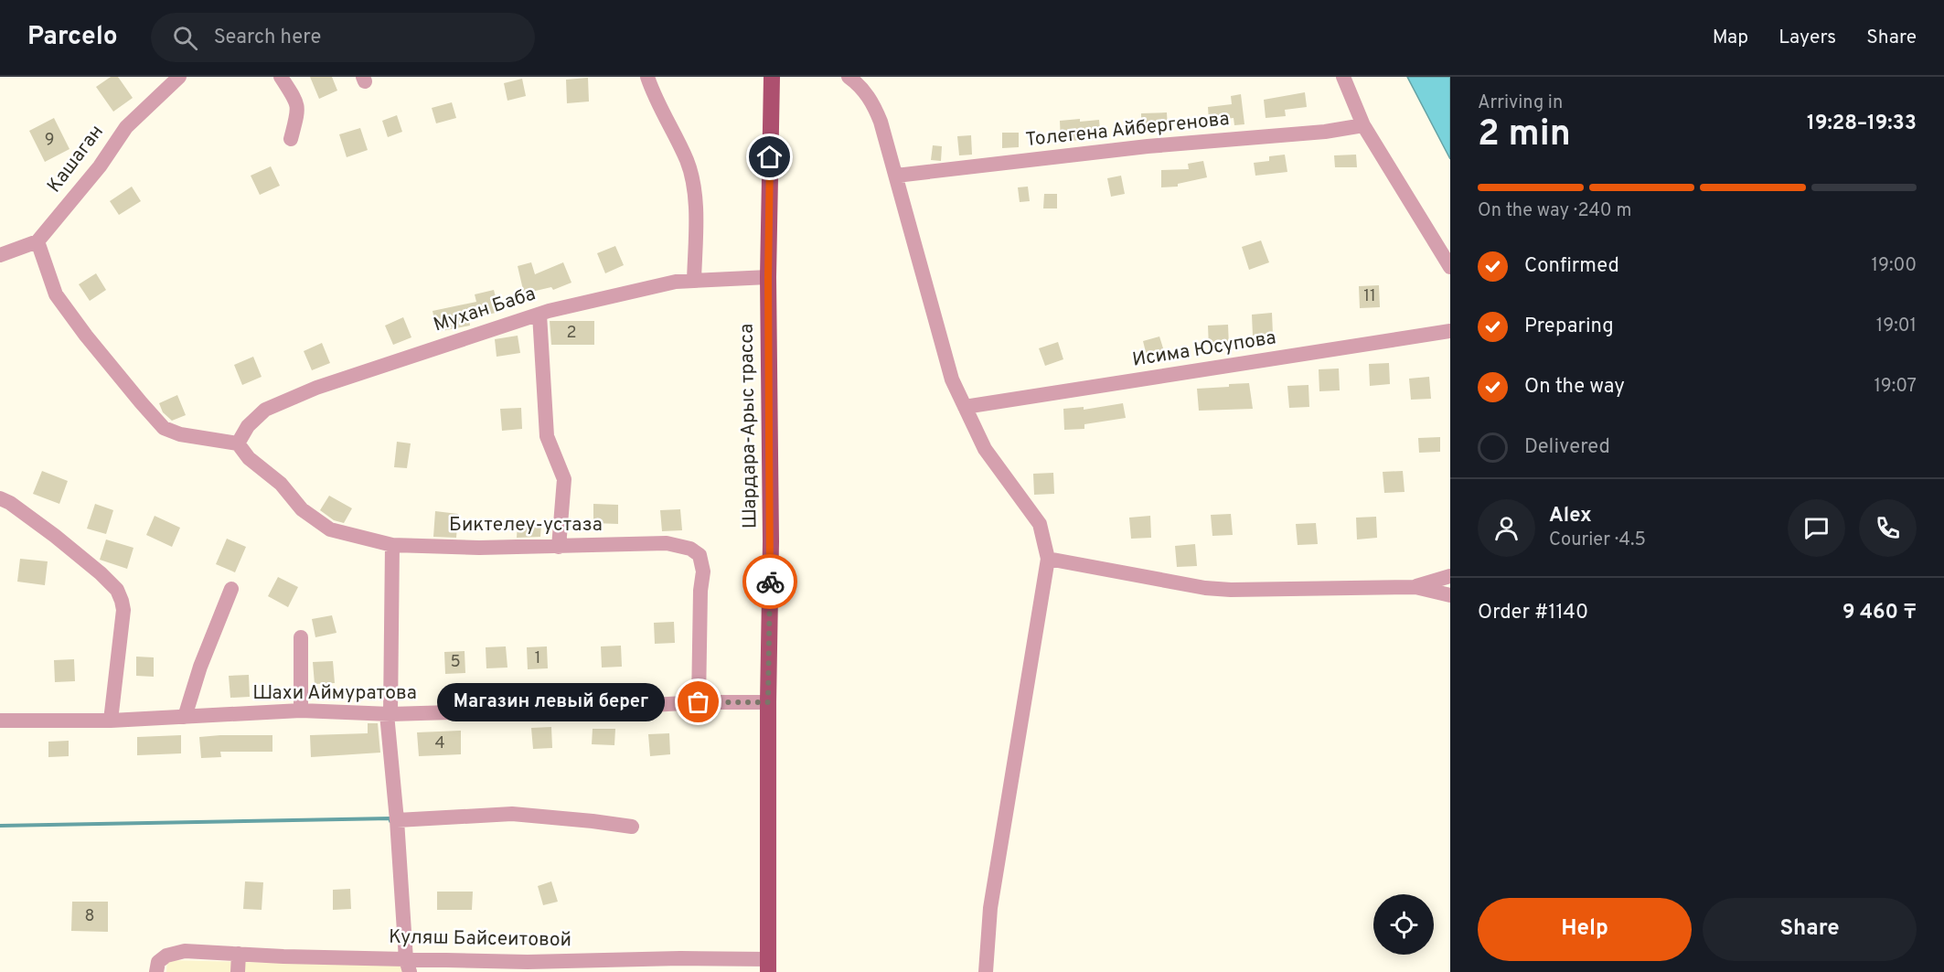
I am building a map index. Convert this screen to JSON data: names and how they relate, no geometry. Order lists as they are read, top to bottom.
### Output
{
  "streets": {
    "main road": ["Шардара-Арыс трасса"],
    "street": [
      "Толегена Айбергенова",
      "Кашаган",
      "Мухан Баба",
      "Исима Юсупова",
      "Биктелеу-устаза",
      "Шахи Аймуратова",
      "Куляш Байсеитовой"
    ]
  },
  "crossings": [
    ["Мухан Баба", "Шардара-Арыс трасса"],
    ["Мухан Баба", "Биктелеу-устаза"],
    ["Шардара-Арыс трасса", "Шахи Аймуратова"],
    ["Шардара-Арыс трасса", "Куляш Байсеитовой"],
    ["Биктелеу-устаза", "Шахи Аймуратова"]
  ],
  "places": ["Магазин левый берег"],
  "house_numbers": [
    "9",
    "11",
    "2",
    "1",
    "5",
    "4",
    "8"
  ],
  "page": {
    "header": "Parcelo",
    "search": "Search here",
    "nav": ["Map", "Layers", "Share"],
    "heading": ["2 min", "Arriving in", "19:28–19:33"],
    "panel": [
      "Alex",
      "Courier · 4.5",
      "Order #1140",
      "9 460 ₸"
    ],
    "bar": "On the way · 240 m",
    "list": [
      ["Confirmed", "19:00"],
      ["Preparing", "19:01"],
      ["On the way", "19:07"],
      "Delivered"
    ],
    "bubble": "Магазин левый берег",
    "buttons": ["Help", "Share"]
  }
}
